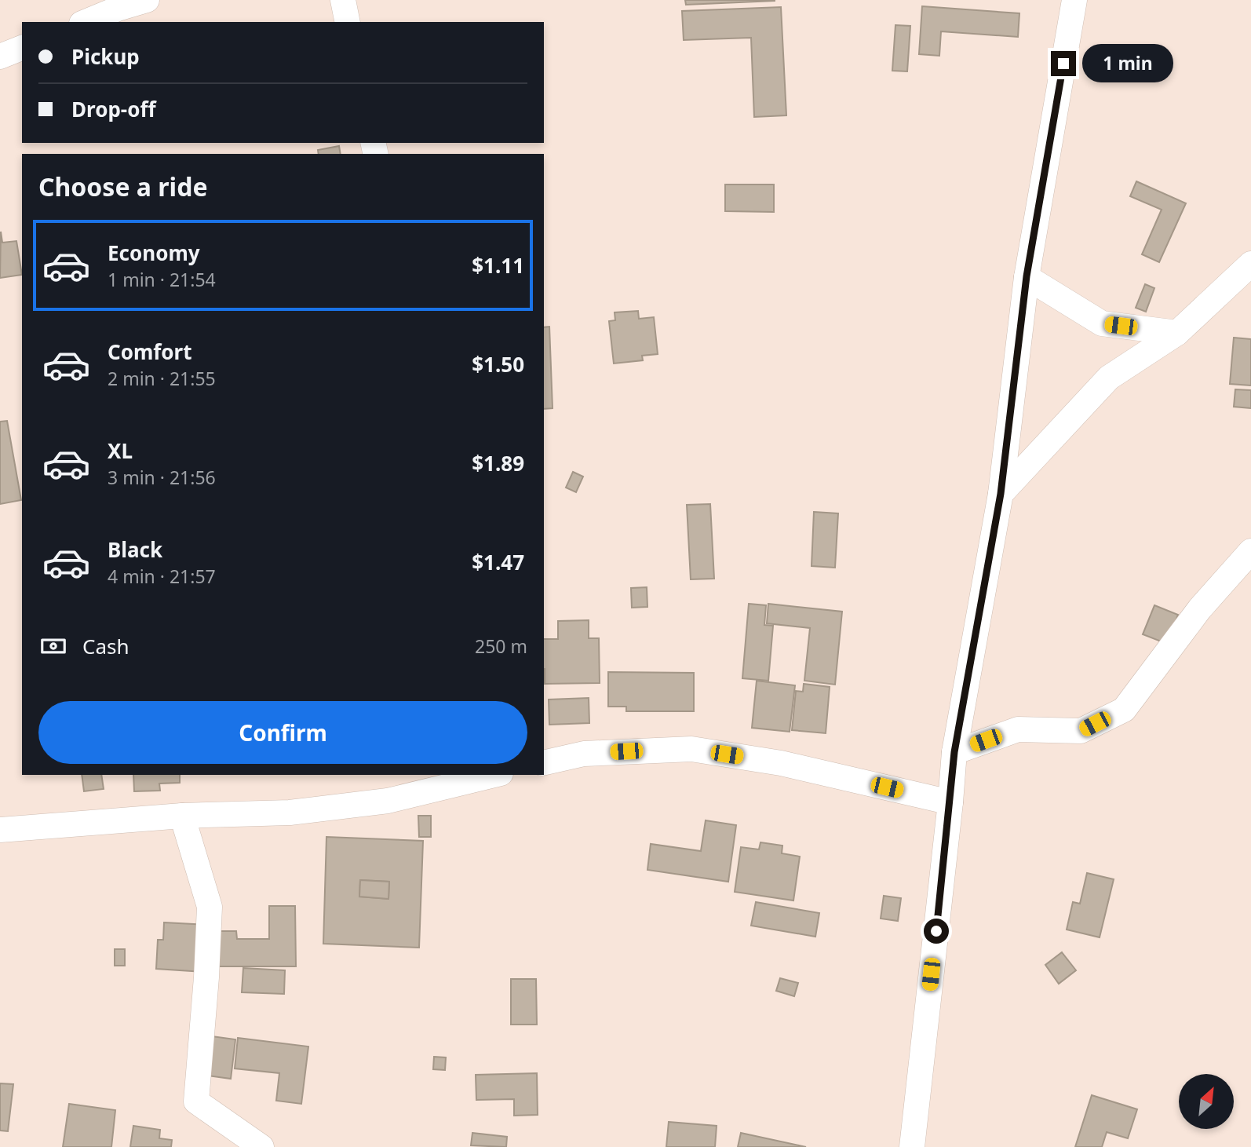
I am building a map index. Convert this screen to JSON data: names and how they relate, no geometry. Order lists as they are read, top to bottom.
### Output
{
  "north": "top right",
  "page": {
    "banner": ["Pickup", "Drop-off"],
    "bubble": "1 min",
    "heading": "Choose a ride",
    "list": [
      {
        "name": "Economy",
        "note": "1 min · 21:54",
        "value": "$1.11"
      },
      {
        "name": "Comfort",
        "note": "2 min · 21:55",
        "value": "$1.50"
      },
      {
        "name": "XL",
        "note": "3 min · 21:56",
        "value": "$1.89"
      },
      {
        "name": "Black",
        "note": "4 min · 21:57",
        "value": "$1.47"
      }
    ],
    "pay": ["Cash", "250 m"],
    "buttons": "Confirm"
  }
}
